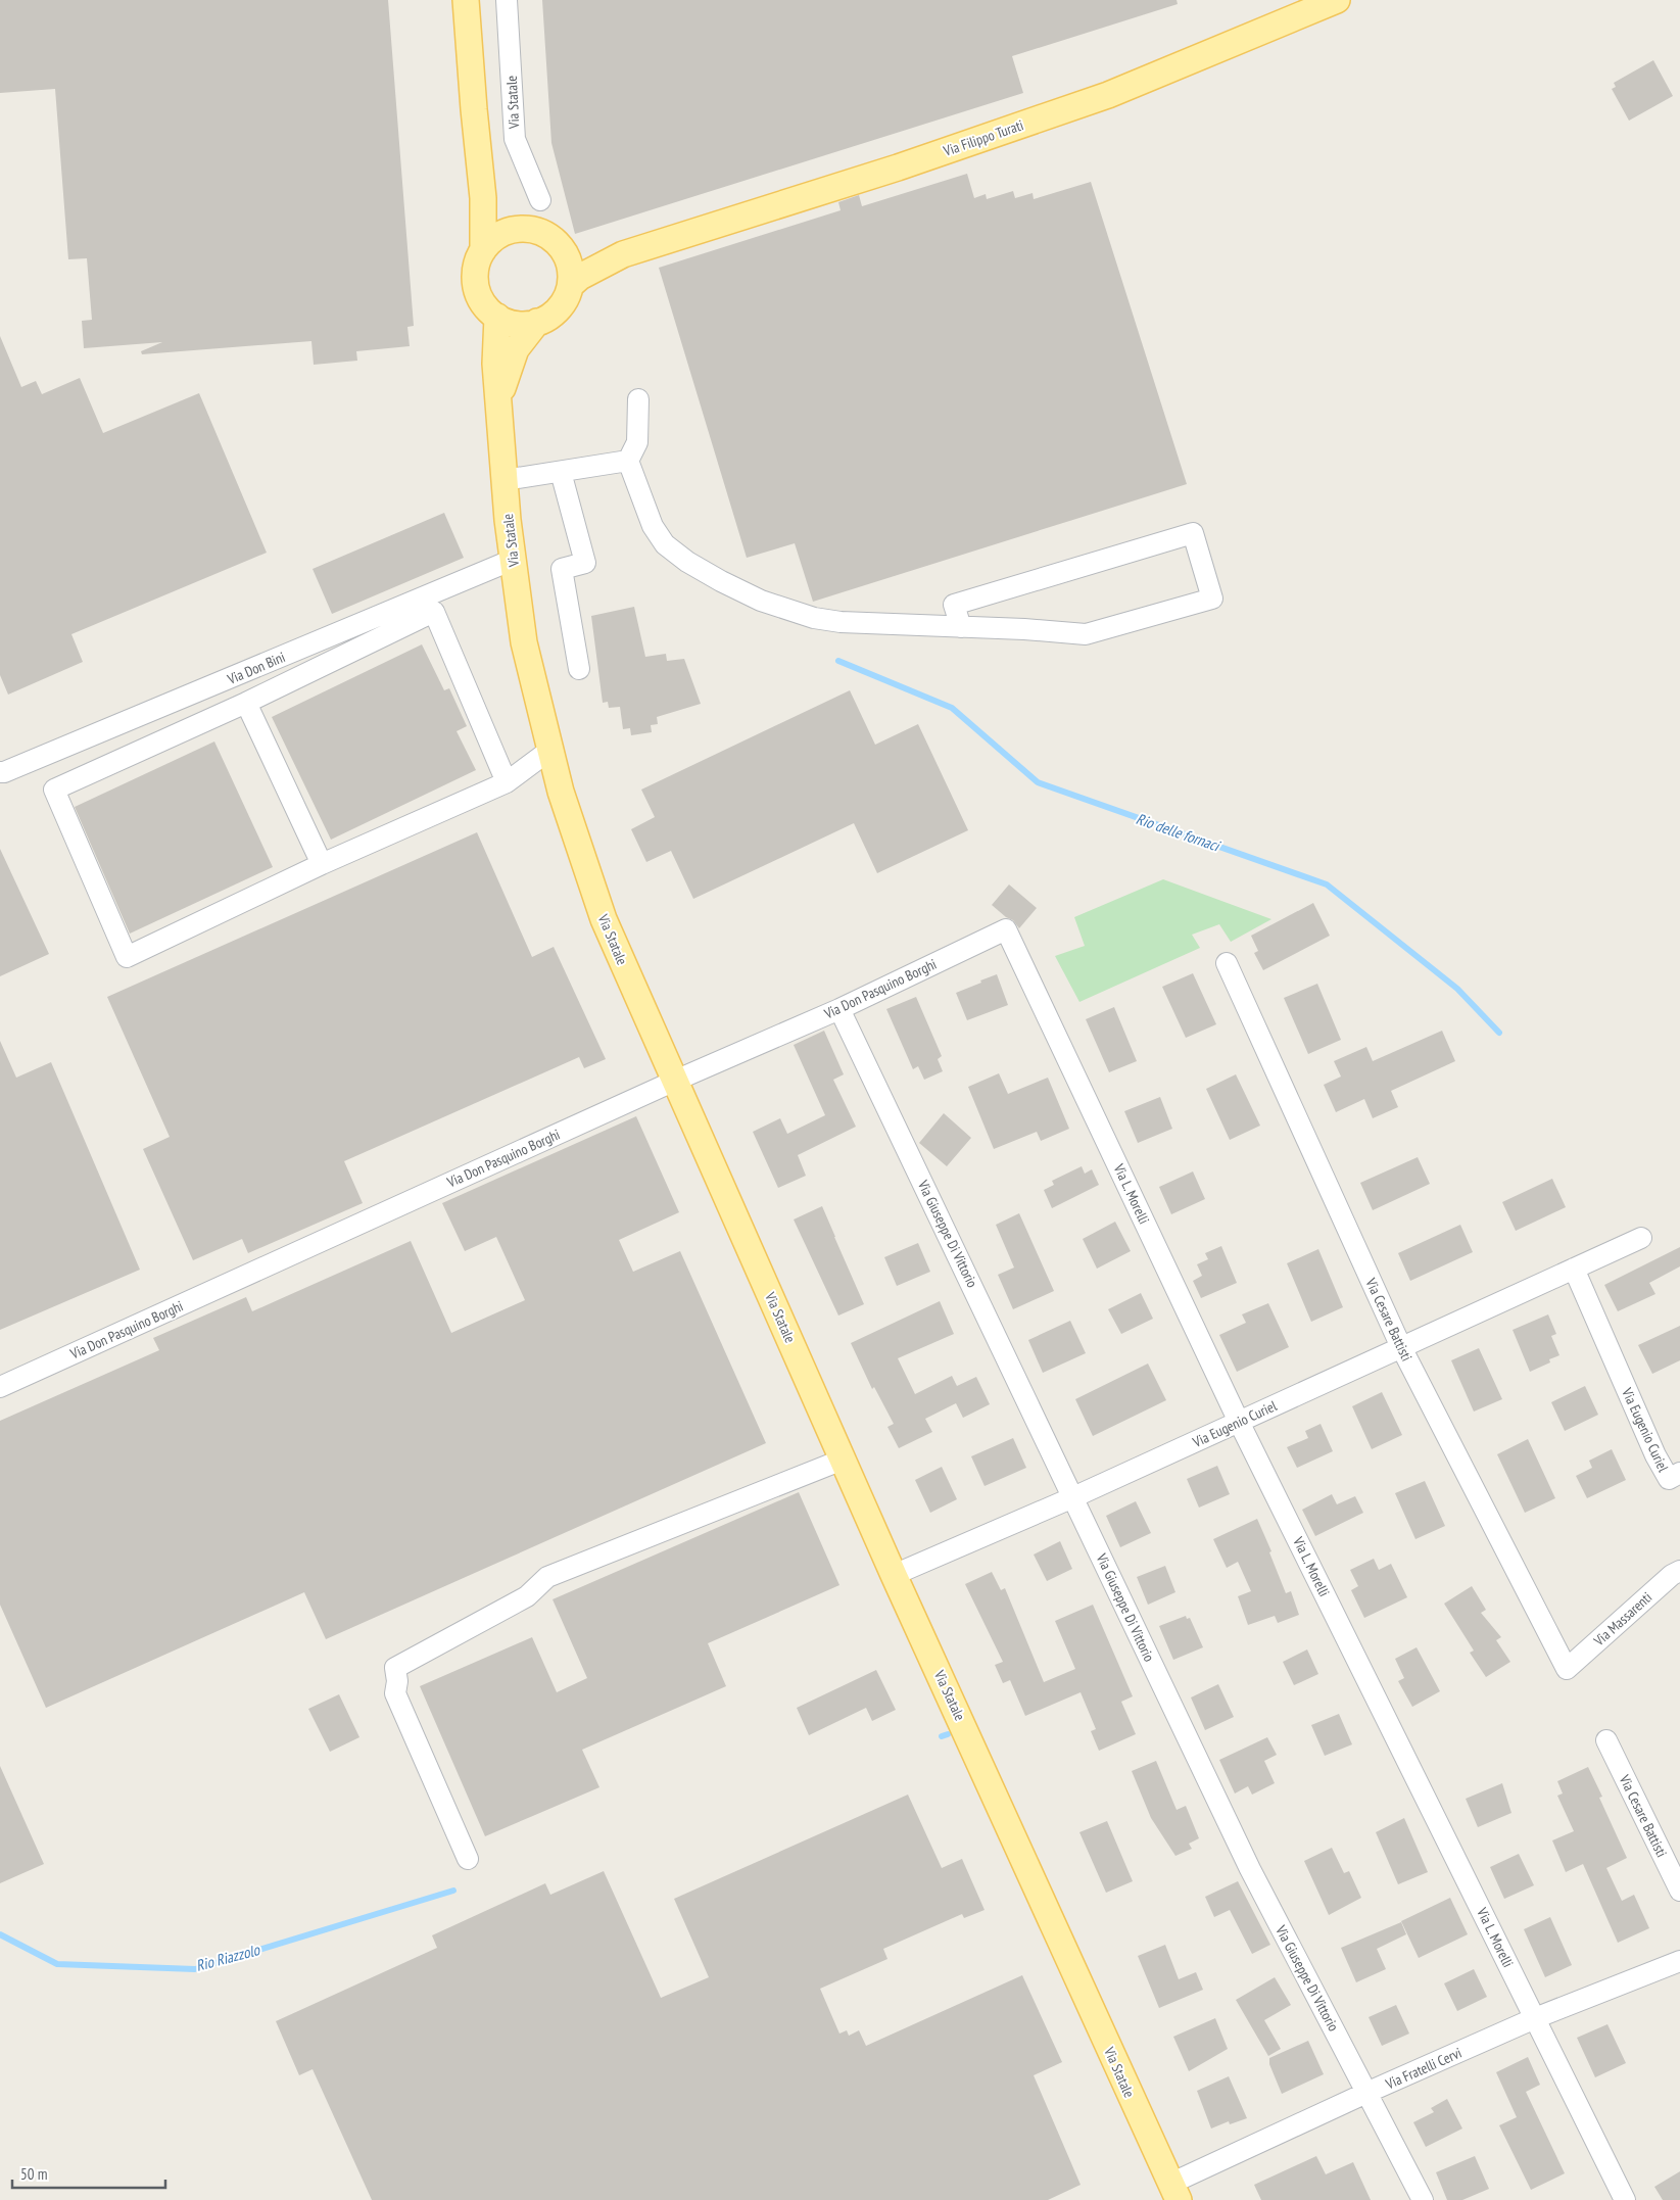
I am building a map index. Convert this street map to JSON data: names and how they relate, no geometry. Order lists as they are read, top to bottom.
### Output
{
  "streets": {
    "main road": ["Via Statale", "Via Filippo Turati"],
    "street": [
      "Via Don Bini",
      "Via Don Pasquino Borghi",
      "Via L. Morelli",
      "Via Giuseppe Di Vittorio",
      "Via Cesare Battisti",
      "Via Eugenio Curiel",
      "Via Massarenti",
      "Via Fratelli Cervi"
    ]
  },
  "crossings": [
    ["Via Statale", "Via Filippo Turati"],
    ["Via Statale", "Via Don Bini"],
    ["Via Statale", "Via Don Pasquino Borghi"],
    ["Via Statale", "Via Eugenio Curiel"],
    ["Via Statale", "Via Fratelli Cervi"],
    ["Via Don Pasquino Borghi", "Via L. Morelli"],
    ["Via Don Pasquino Borghi", "Via Giuseppe Di Vittorio"],
    ["Via L. Morelli", "Via Eugenio Curiel"],
    ["Via L. Morelli", "Via Fratelli Cervi"],
    ["Via Giuseppe Di Vittorio", "Via Eugenio Curiel"],
    ["Via Giuseppe Di Vittorio", "Via Fratelli Cervi"],
    ["Via Cesare Battisti", "Via Eugenio Curiel"],
    ["Via Cesare Battisti", "Via Massarenti"]
  ],
  "water": ["Rio delle fornaci", "Rio Riazzolo"],
  "scale_bar": "50 m"
}
